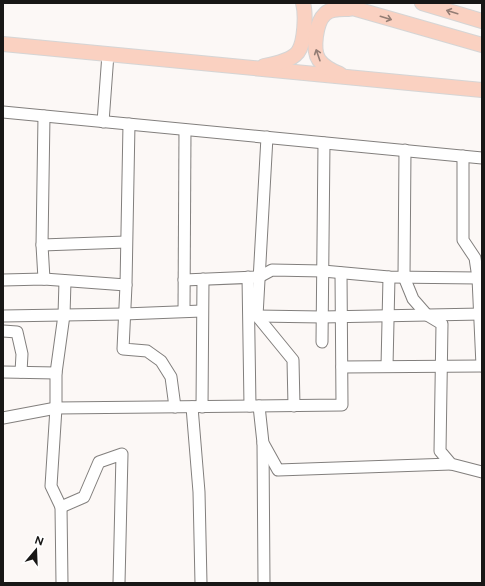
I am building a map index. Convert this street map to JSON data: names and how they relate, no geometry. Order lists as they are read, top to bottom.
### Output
{
  "north": "top"
}
